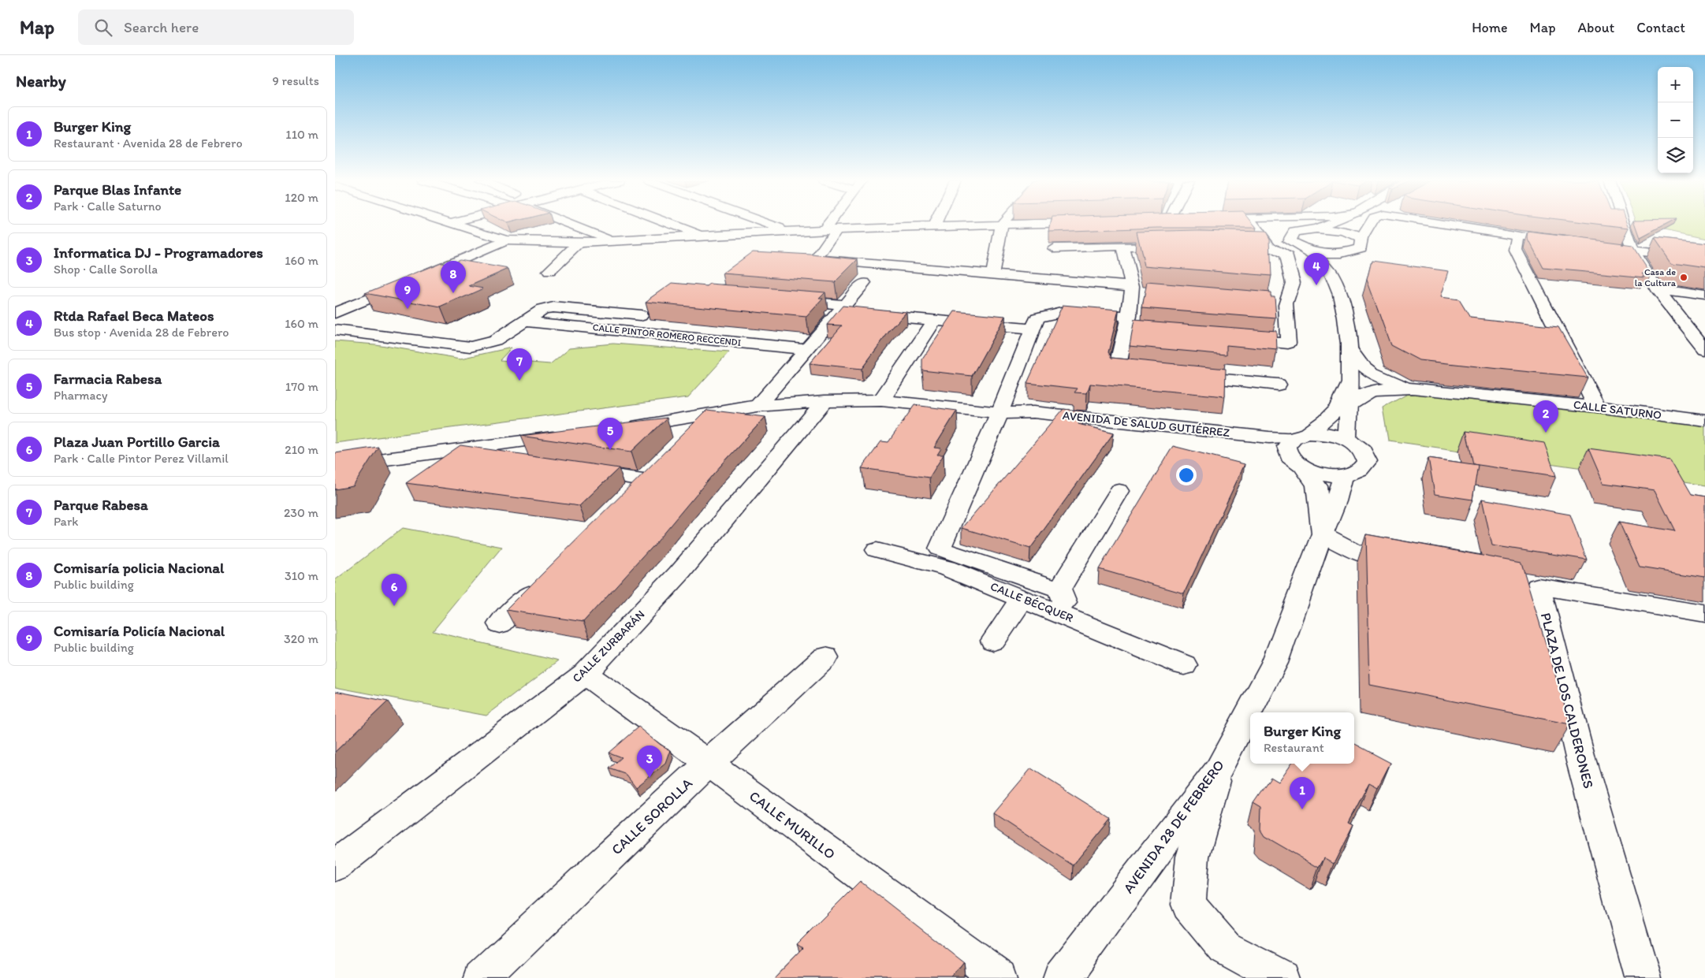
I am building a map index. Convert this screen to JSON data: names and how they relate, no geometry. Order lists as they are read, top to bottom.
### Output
{
  "streets": {
    "street": [
      "CALLE PINTOR ROMERO RECCENDI",
      "CALLE SATURNO",
      "AVENIDA DE SALUD GUTIÉRREZ",
      "CALLE BÉCQUER",
      "CALLE ZURBARÁN",
      "PLAZA DE LOS CALDERONES",
      "CALLE SOROLLA",
      "CALLE MURILLO",
      "AVENIDA 28 DE FEBRERO"
    ]
  },
  "crossings": [
    ["AVENIDA DE SALUD GUTIÉRREZ", "CALLE ZURBARÁN"],
    ["AVENIDA DE SALUD GUTIÉRREZ", "AVENIDA 28 DE FEBRERO"],
    ["CALLE ZURBARÁN", "CALLE MURILLO"],
    ["CALLE SOROLLA", "CALLE MURILLO"]
  ],
  "places": ["Casa de la Cultura"],
  "page": {
    "header": "Map",
    "search": "Search here",
    "nav": [
      "Home",
      "Map",
      "About",
      "Contact"
    ],
    "heading": ["Nearby", "9 results"],
    "map_buttons": ["+", "−"],
    "list": [
      {
        "mark": "1",
        "name": "Burger King",
        "note": "Restaurant · Avenida 28 de Febrero",
        "value": "110 m"
      },
      {
        "mark": "2",
        "name": "Parque Blas Infante",
        "note": "Park · Calle Saturno",
        "value": "120 m"
      },
      {
        "mark": "3",
        "name": "Informatica DJ - Programadores",
        "note": "Shop · Calle Sorolla",
        "value": "160 m"
      },
      {
        "mark": "4",
        "name": "Rtda Rafael Beca Mateos",
        "note": "Bus stop · Avenida 28 de Febrero",
        "value": "160 m"
      },
      {
        "mark": "5",
        "name": "Farmacia Rabesa",
        "note": "Pharmacy",
        "value": "170 m"
      },
      {
        "mark": "6",
        "name": "Plaza Juan Portillo Garcia",
        "note": "Park · Calle Pintor Perez Villamil",
        "value": "210 m"
      },
      {
        "mark": "7",
        "name": "Parque Rabesa",
        "note": "Park",
        "value": "230 m"
      },
      {
        "mark": "8",
        "name": "Comisaría policia Nacional",
        "note": "Public building",
        "value": "310 m"
      },
      {
        "mark": "9",
        "name": "Comisaría Policía Nacional",
        "note": "Public building",
        "value": "320 m"
      }
    ],
    "pins": [
      "4",
      "8",
      "9",
      "7",
      "2",
      "5",
      "6",
      "3",
      "1"
    ],
    "popup": ["Burger King", "Restaurant"]
  }
}
